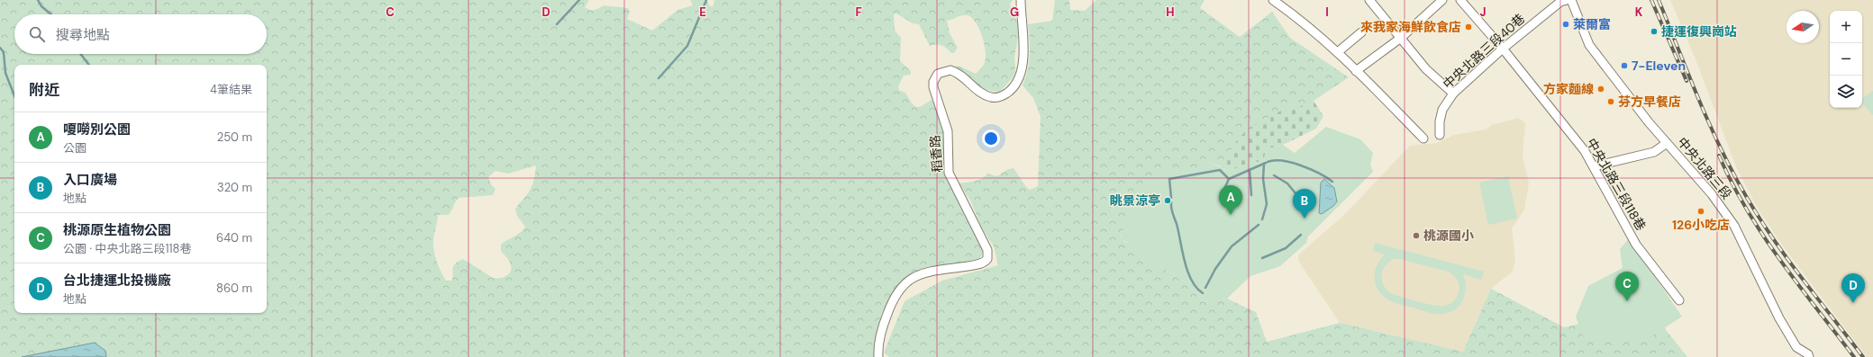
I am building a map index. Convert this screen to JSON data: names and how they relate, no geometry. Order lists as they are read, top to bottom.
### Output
{
  "streets": {
    "street": [
      "中央北路三段40巷",
      "稻香路",
      "中央北路三段",
      "中央北路三段118巷"
    ]
  },
  "crossings": [
    ["中央北路三段40巷", "中央北路三段118巷"]
  ],
  "places": [
    "萊爾富",
    "來我家海鮮飲食店",
    "捷運復興崗站",
    "7-Eleven",
    "方家麵線",
    "芬方早餐店",
    "眺景涼亭",
    "126小吃店",
    "桃源國小"
  ],
  "north": "left",
  "page": {
    "map_buttons": ["+", "−"],
    "search": "搜尋地點",
    "heading": ["附近", "4筆結果"],
    "list": [
      {
        "mark": "A",
        "name": "嗄嘮別公園",
        "note": "公園",
        "value": "250 m"
      },
      {
        "mark": "B",
        "name": "入口廣場",
        "note": "地點",
        "value": "320 m"
      },
      {
        "mark": "C",
        "name": "桃源原生植物公園",
        "note": "公園 · 中央北路三段118巷",
        "value": "640 m"
      },
      {
        "mark": "D",
        "name": "台北捷運北投機廠",
        "note": "地點",
        "value": "860 m"
      }
    ],
    "pins": [
      "A",
      "B",
      "C",
      "D"
    ]
  },
  "grid": {
    "columns": [
      "C",
      "D",
      "E",
      "F",
      "G",
      "H",
      "I",
      "J",
      "K"
    ]
  }
}
